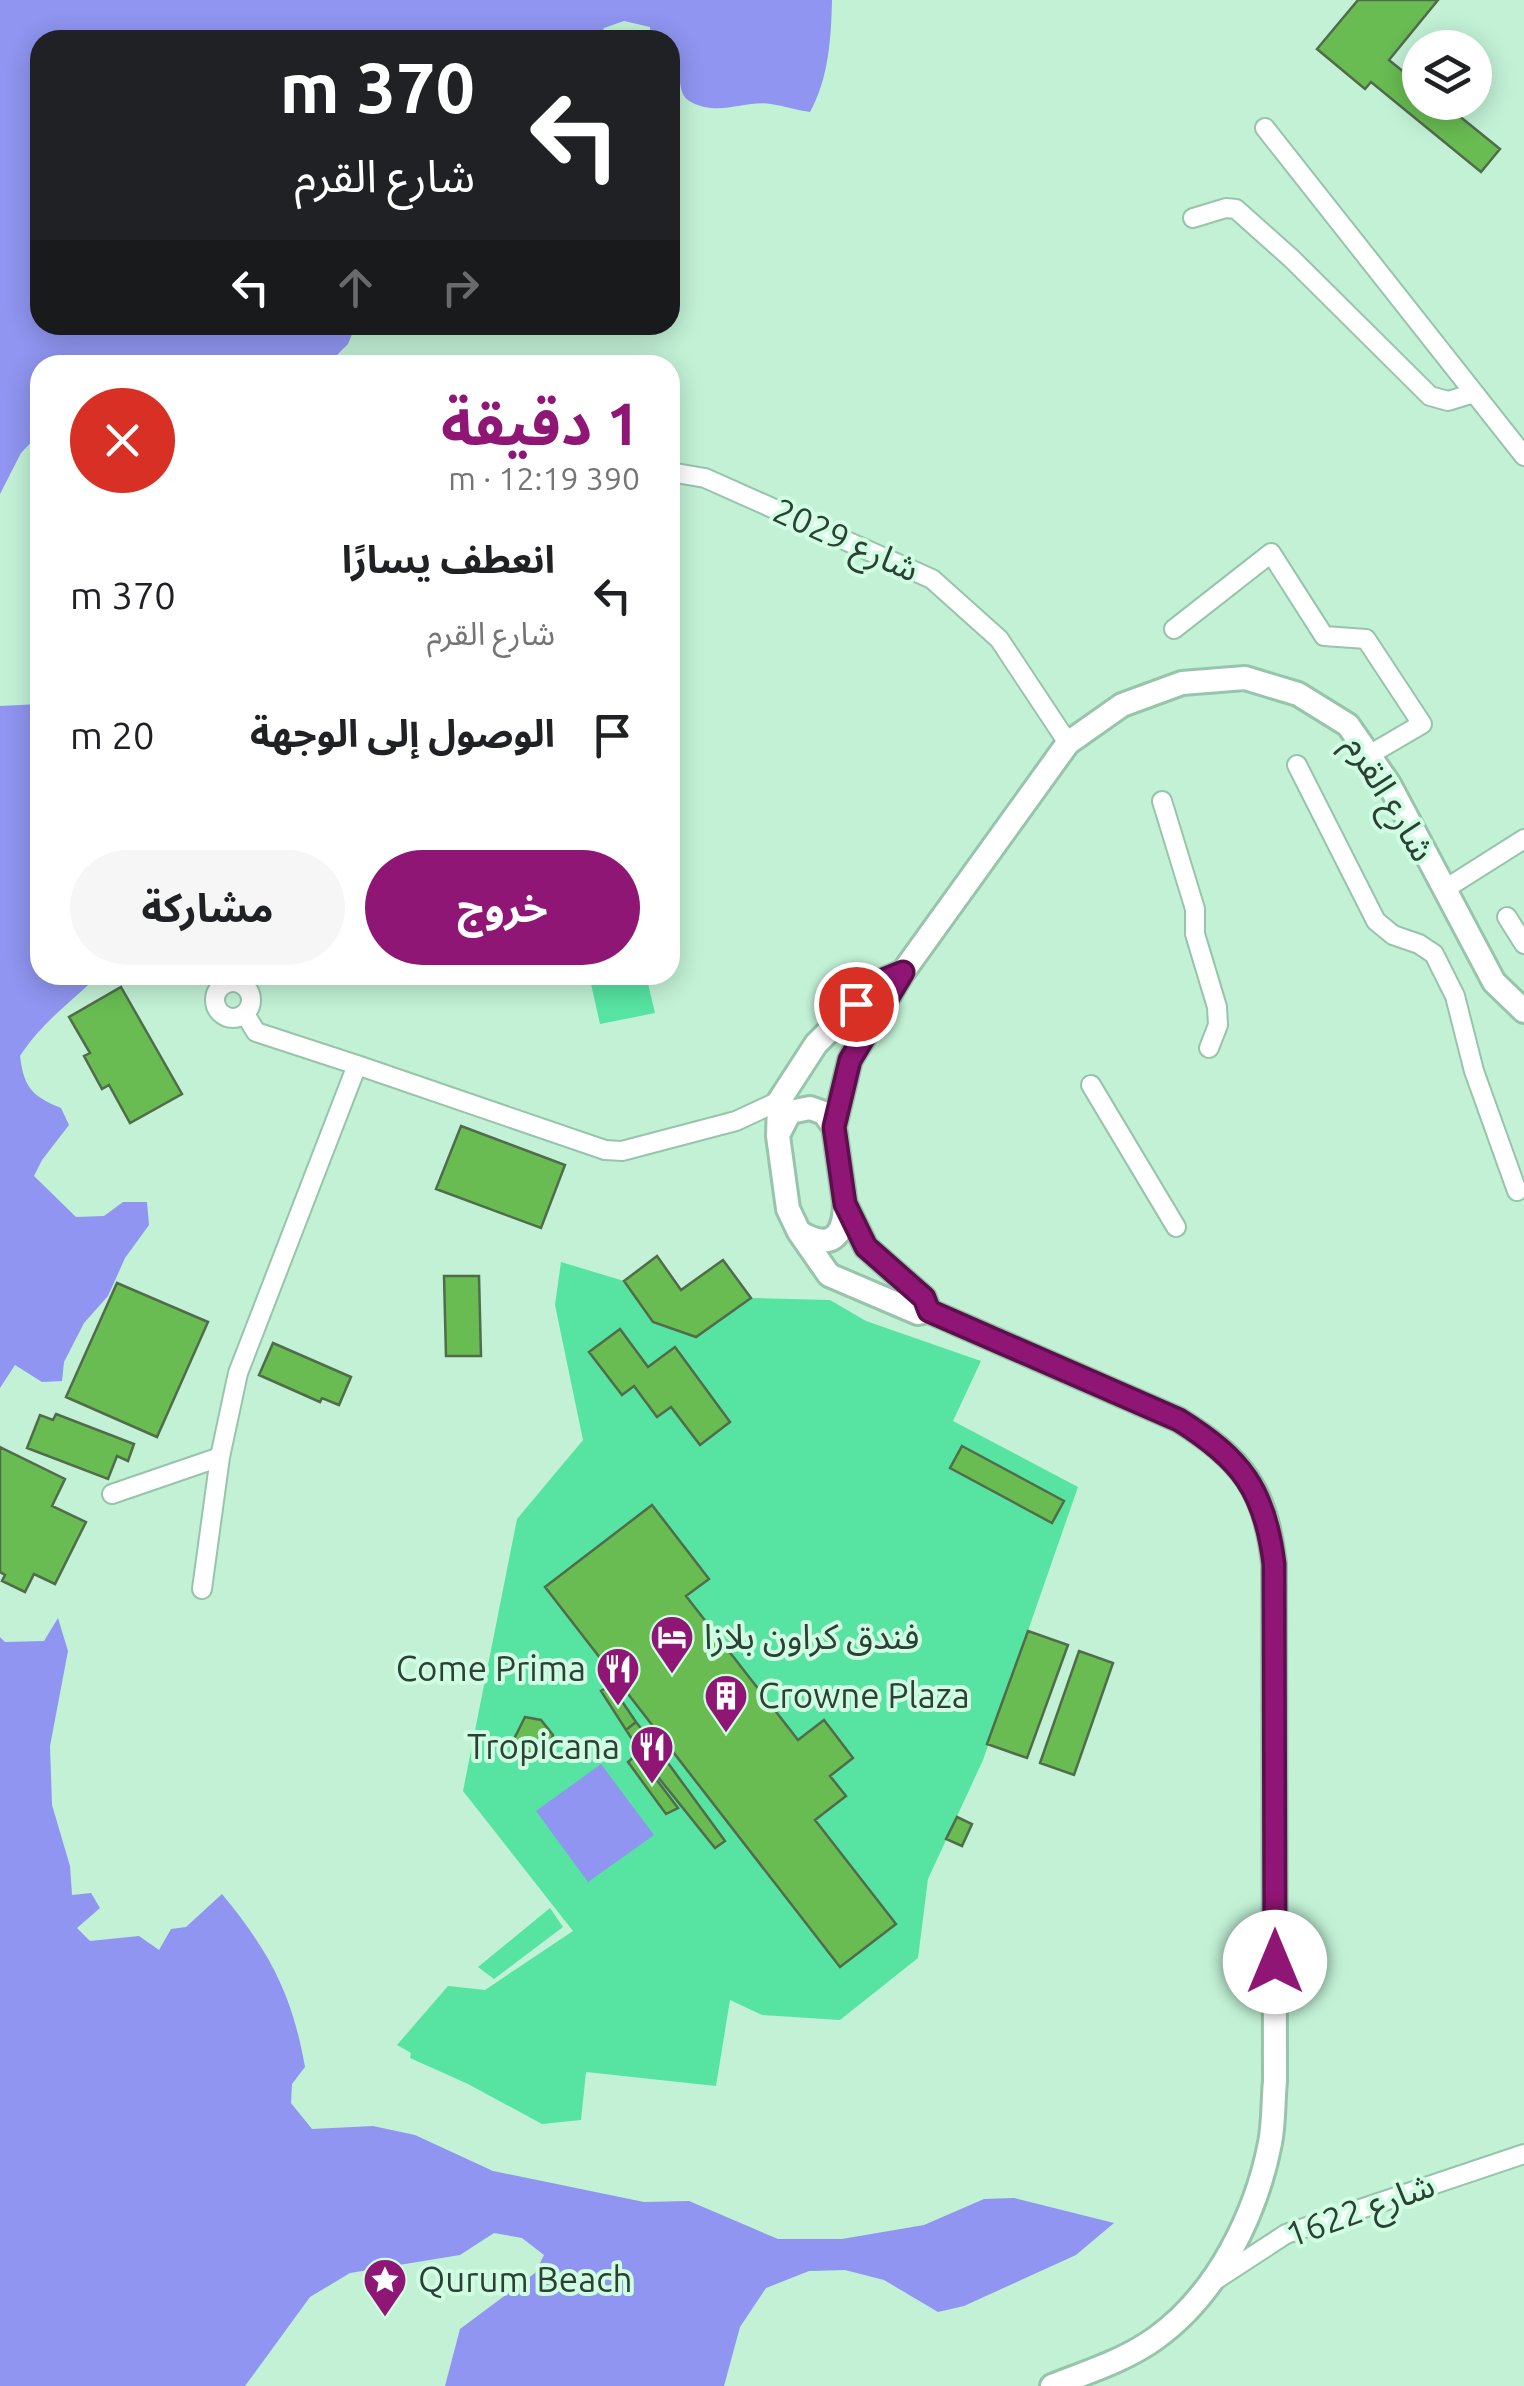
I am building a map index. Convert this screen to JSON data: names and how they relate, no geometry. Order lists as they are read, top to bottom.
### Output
{
  "streets": {
    "street": ["2029 شارع", "شارع القرم", "1622 شارع"]
  },
  "crossings": [
    ["2029 شارع", "شارع القرم"],
    ["شارع القرم", "1622 شارع"]
  ],
  "places": {
    "hotel": ["فندق كراون بلازا"],
    "restaurant": ["Come Prima", "Tropicana"],
    "building": ["Crowne Plaza"],
    "place": ["Qurum Beach"]
  },
  "page": {
    "turn": ["370 m", "شارع القرم"],
    "heading": ["1 دقيقة", "390 m · 12:19"],
    "list": [
      {
        "name": "انعطف يسارًا",
        "note": "شارع القرم",
        "value": "370 m"
      },
      {
        "name": "الوصول إلى الوجهة",
        "value": "20 m"
      }
    ],
    "buttons": ["خروج", "مشاركة"]
  }
}
